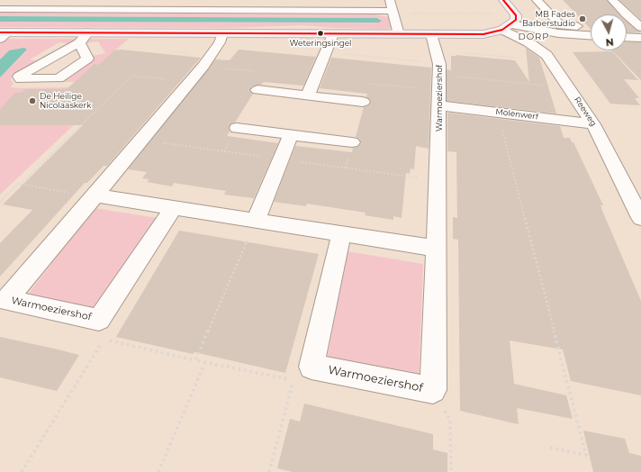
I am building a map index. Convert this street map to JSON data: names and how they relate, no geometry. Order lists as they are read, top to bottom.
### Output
{
  "streets": {
    "main road": ["Reeweg"],
    "street": ["Warmoeziershof", "Molenwerf"]
  },
  "crossings": [
    ["Warmoeziershof", "Molenwerf"],
    ["Reeweg", "Molenwerf"]
  ],
  "districts": ["DORP"],
  "places": ["MB Fades Barberstudio", "Weteringsingel", "De Heilige Nicolaaskerk"],
  "north": "bottom"
}
